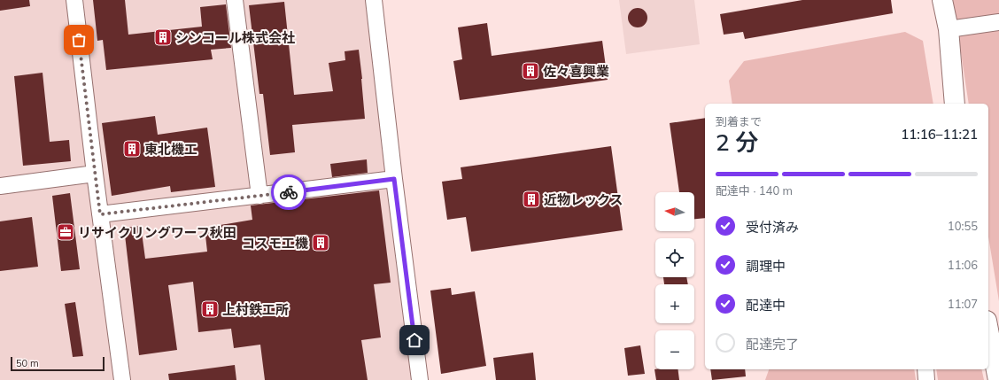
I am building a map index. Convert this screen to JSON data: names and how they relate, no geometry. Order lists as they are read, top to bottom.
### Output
{
  "places": {
    "building": [
      "シンコール株式会社",
      "佐々喜興業",
      "東北機工",
      "近物レックス",
      "コスモ工機",
      "上村鉄工所"
    ],
    "office": ["リサイクリングワーフ秋田"]
  },
  "scale_bar": "50 m",
  "north": "left",
  "page": {
    "heading": ["2 分", "到着まで", "11:16–11:21"],
    "bar": "配達中 · 140 m",
    "map_buttons": ["+", "−"],
    "list": [
      ["受付済み", "10:55"],
      ["調理中", "11:06"],
      ["配達中", "11:07"],
      "配達完了"
    ],
    "scale": "50 m"
  }
}
